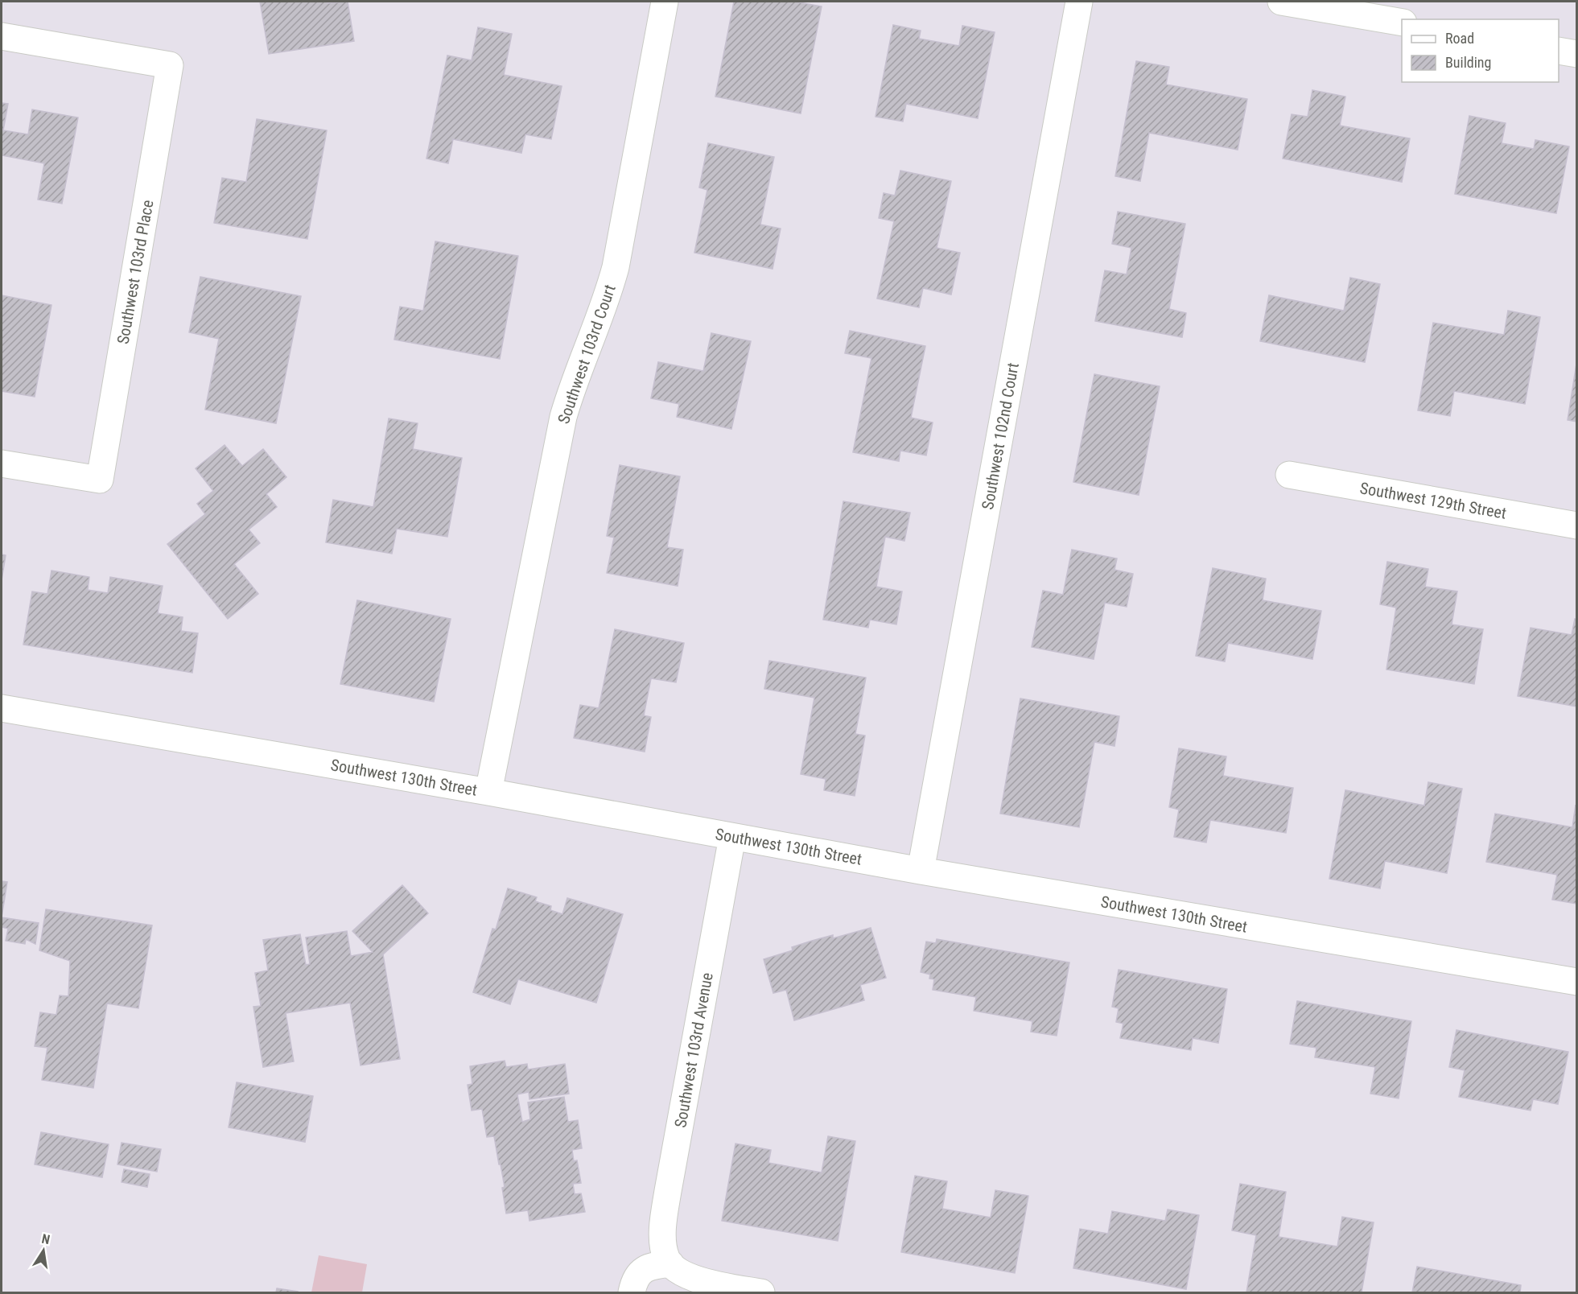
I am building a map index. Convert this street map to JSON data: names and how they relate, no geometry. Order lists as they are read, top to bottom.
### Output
{
  "streets": {
    "street": [
      "Southwest 103rd Place",
      "Southwest 103rd Court",
      "Southwest 102nd Court",
      "Southwest 129th Street",
      "Southwest 130th Street",
      "Southwest 103rd Avenue"
    ]
  },
  "crossings": [
    ["Southwest 103rd Court", "Southwest 130th Street"],
    ["Southwest 102nd Court", "Southwest 130th Street"],
    ["Southwest 130th Street", "Southwest 103rd Avenue"]
  ],
  "legend": ["Road", "Building"],
  "north": "top"
}
